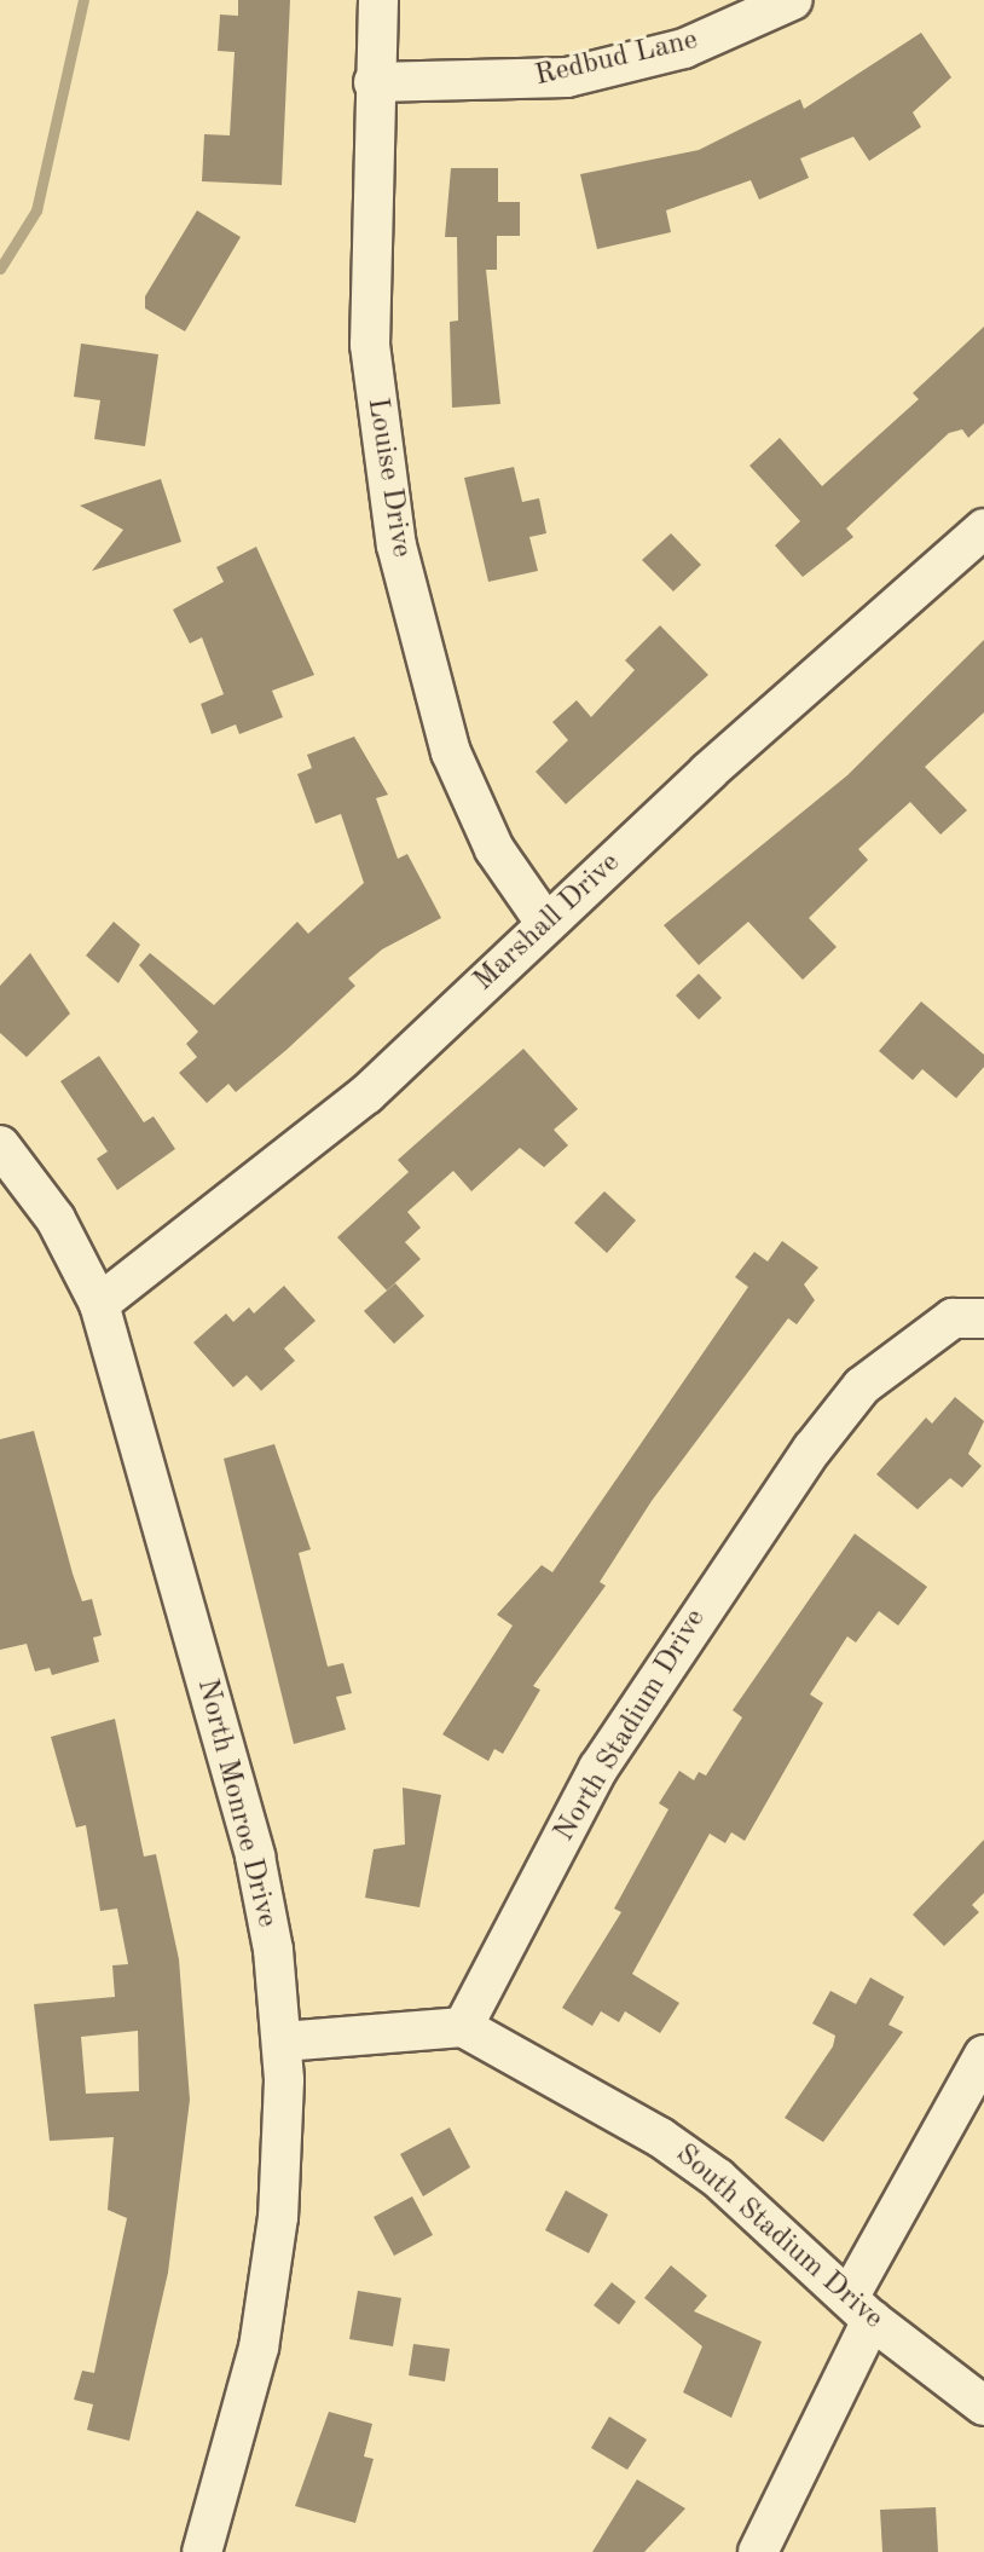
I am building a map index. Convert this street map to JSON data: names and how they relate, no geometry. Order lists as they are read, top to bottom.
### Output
{
  "streets": {
    "street": [
      "Redbud Lane",
      "Louise Drive",
      "Marshall Drive",
      "North Stadium Drive",
      "North Monroe Drive",
      "South Stadium Drive"
    ]
  },
  "crossings": [
    ["Redbud Lane", "Louise Drive"],
    ["Louise Drive", "Marshall Drive"],
    ["Marshall Drive", "North Monroe Drive"],
    ["North Stadium Drive", "South Stadium Drive"]
  ]
}
